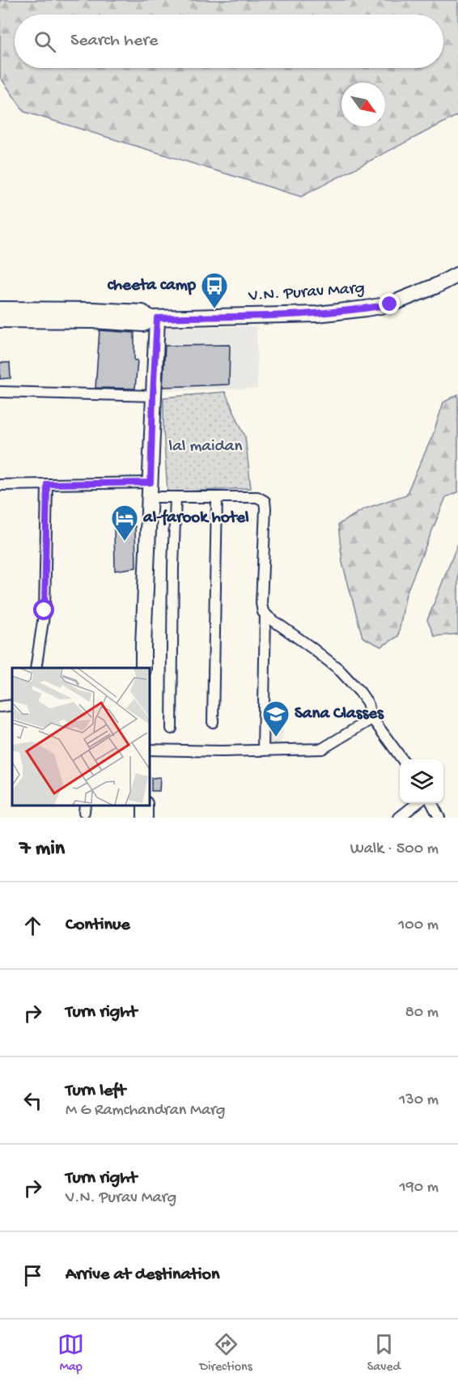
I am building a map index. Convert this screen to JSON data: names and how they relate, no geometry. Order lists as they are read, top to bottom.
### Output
{
  "streets": {
    "street": ["V.N. Purav Marg"]
  },
  "parks": ["lal maidan"],
  "places": {
    "bus stop": ["cheeta camp"],
    "hotel": ["al-farook hotel"],
    "school or university": ["Sana Classes"]
  },
  "north": "bottom right",
  "page": {
    "search": "Search here",
    "heading": ["7 min", "Walk · 500 m"],
    "list": [
      ["Continue", "100 m"],
      ["Turn right", "80 m"],
      ["Turn left", "M G Ramchandran Marg", "130 m"],
      ["Turn right", "V.N. Purav Marg", "190 m"],
      "Arrive at destination"
    ],
    "nav": ["Map", "Directions", "Saved"]
  }
}
